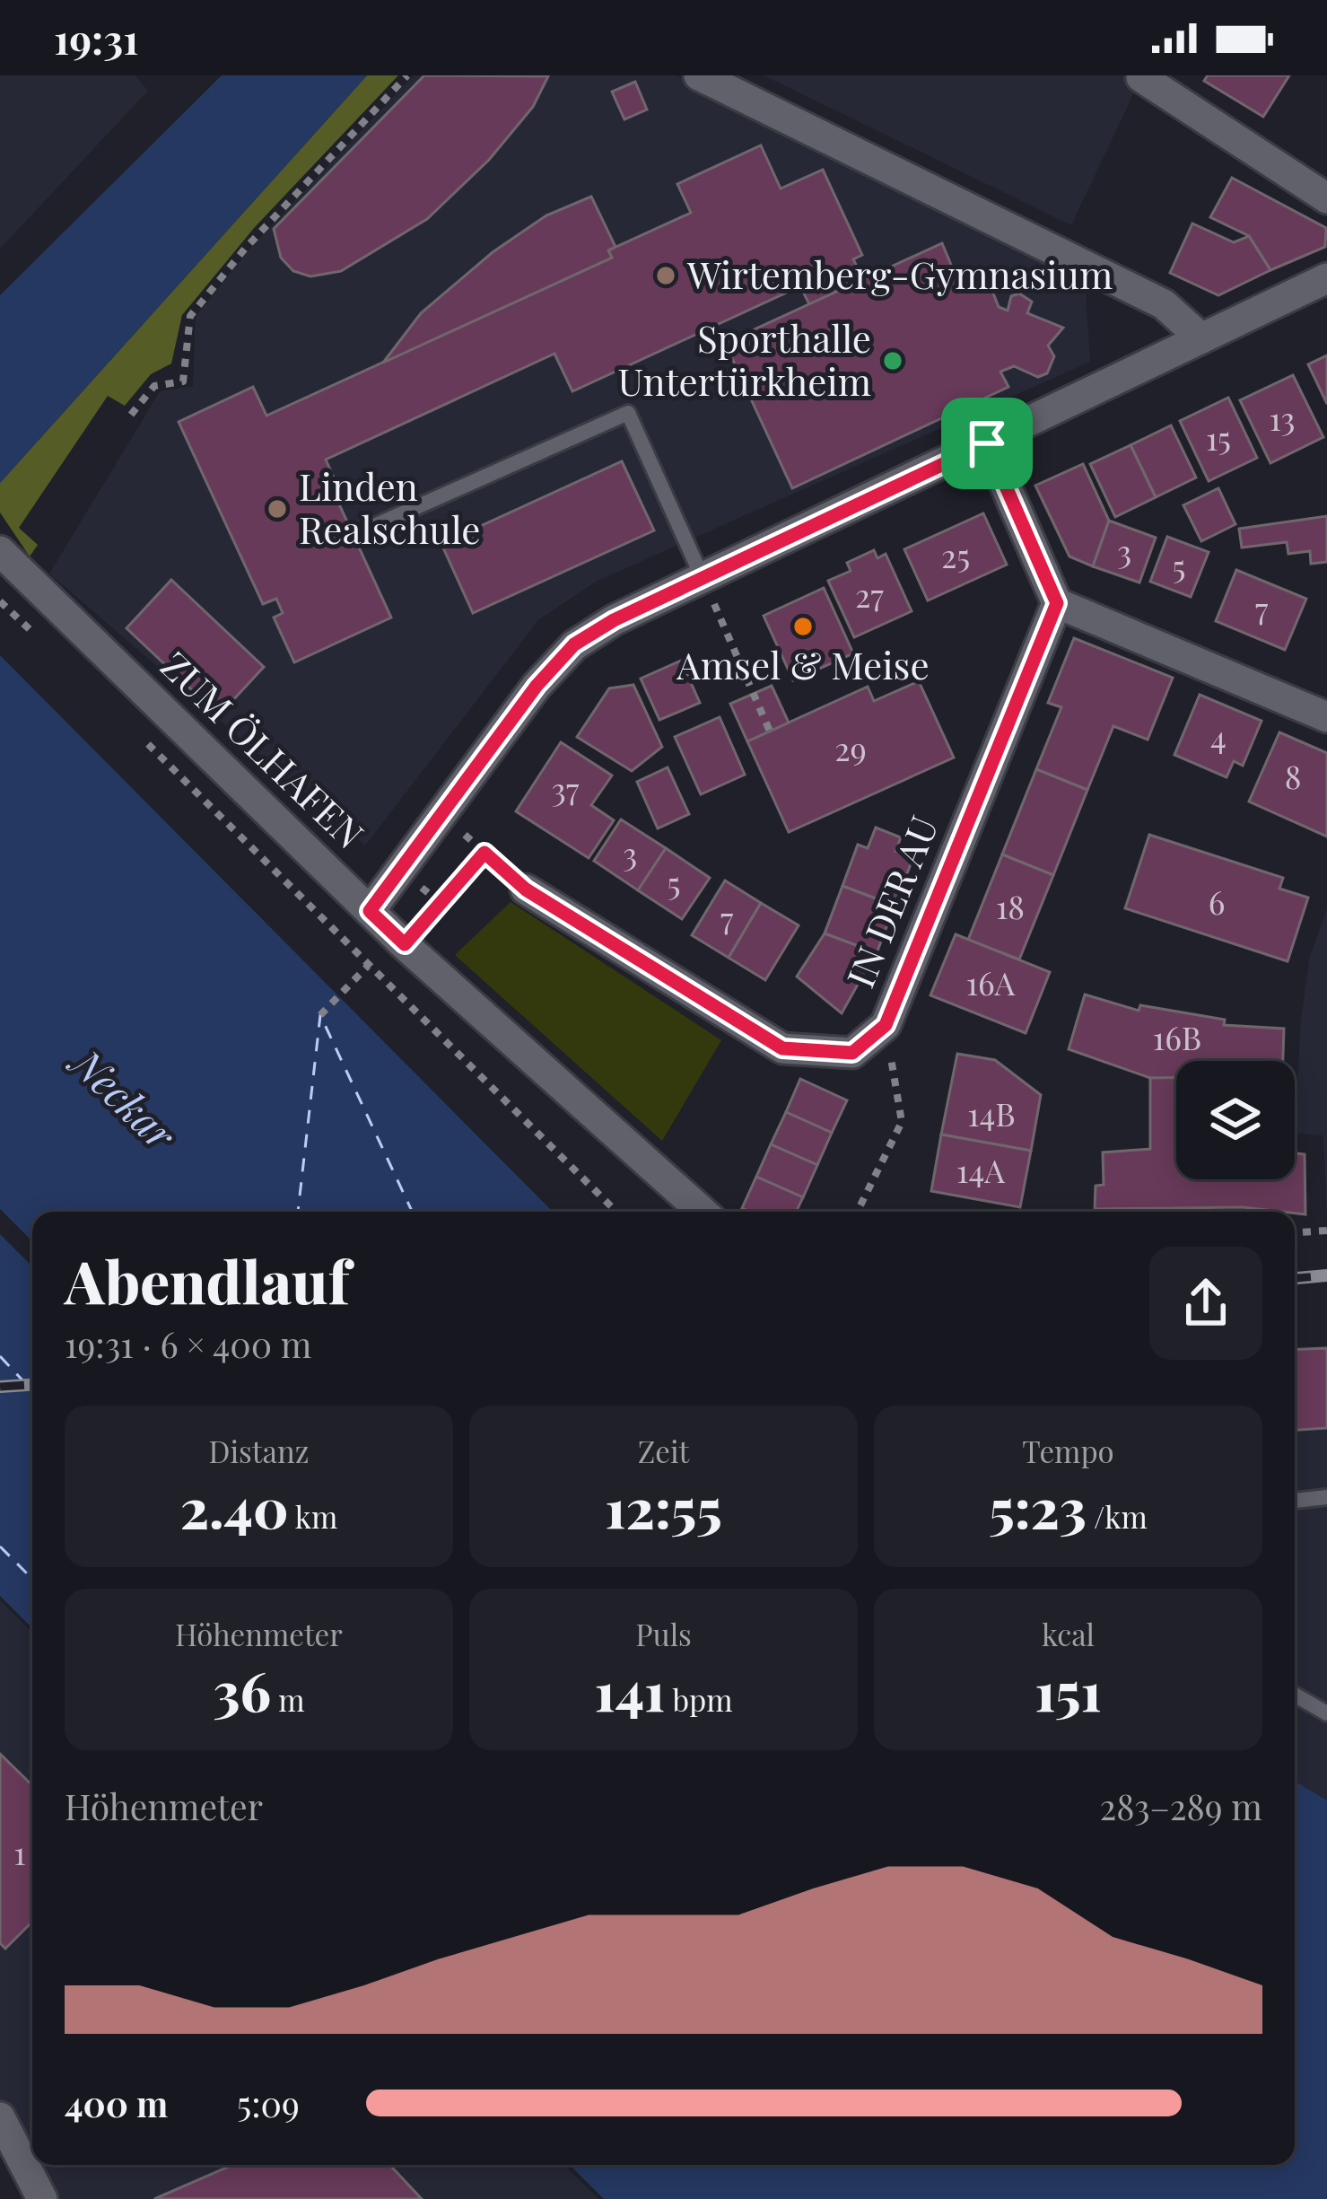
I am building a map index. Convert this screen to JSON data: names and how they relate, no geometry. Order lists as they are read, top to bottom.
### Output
{
  "streets": {
    "street": ["ZUM ÖLHAFEN", "IN DER AU"]
  },
  "water": ["Neckar"],
  "places": [
    "Wirtemberg-Gymnasium",
    "Sporthalle Untertürkheim",
    "Linden Realschule",
    "Amsel & Meise"
  ],
  "house_numbers": [
    "13",
    "15",
    "3",
    "25",
    "5",
    "27",
    "7",
    "4",
    "29",
    "8",
    "37",
    "3",
    "5",
    "6",
    "18",
    "7",
    "16A",
    "16B",
    "14B",
    "14A",
    "1"
  ],
  "page": {
    "status": "19:31",
    "heading": ["Abendlauf", "19:31 · 6 × 400 m"],
    "stats": [
      ["Distanz", "2.40 km"],
      ["Zeit", "12:55"],
      ["Tempo", "5:23 /km"],
      ["Höhenmeter", "36 m"],
      ["Puls", "141 bpm"],
      ["kcal", "151"]
    ],
    "chart": ["Höhenmeter", "283–289 m"],
    "list": [
      {
        "name": "400 m",
        "note": "5:09"
      }
    ]
  }
}
